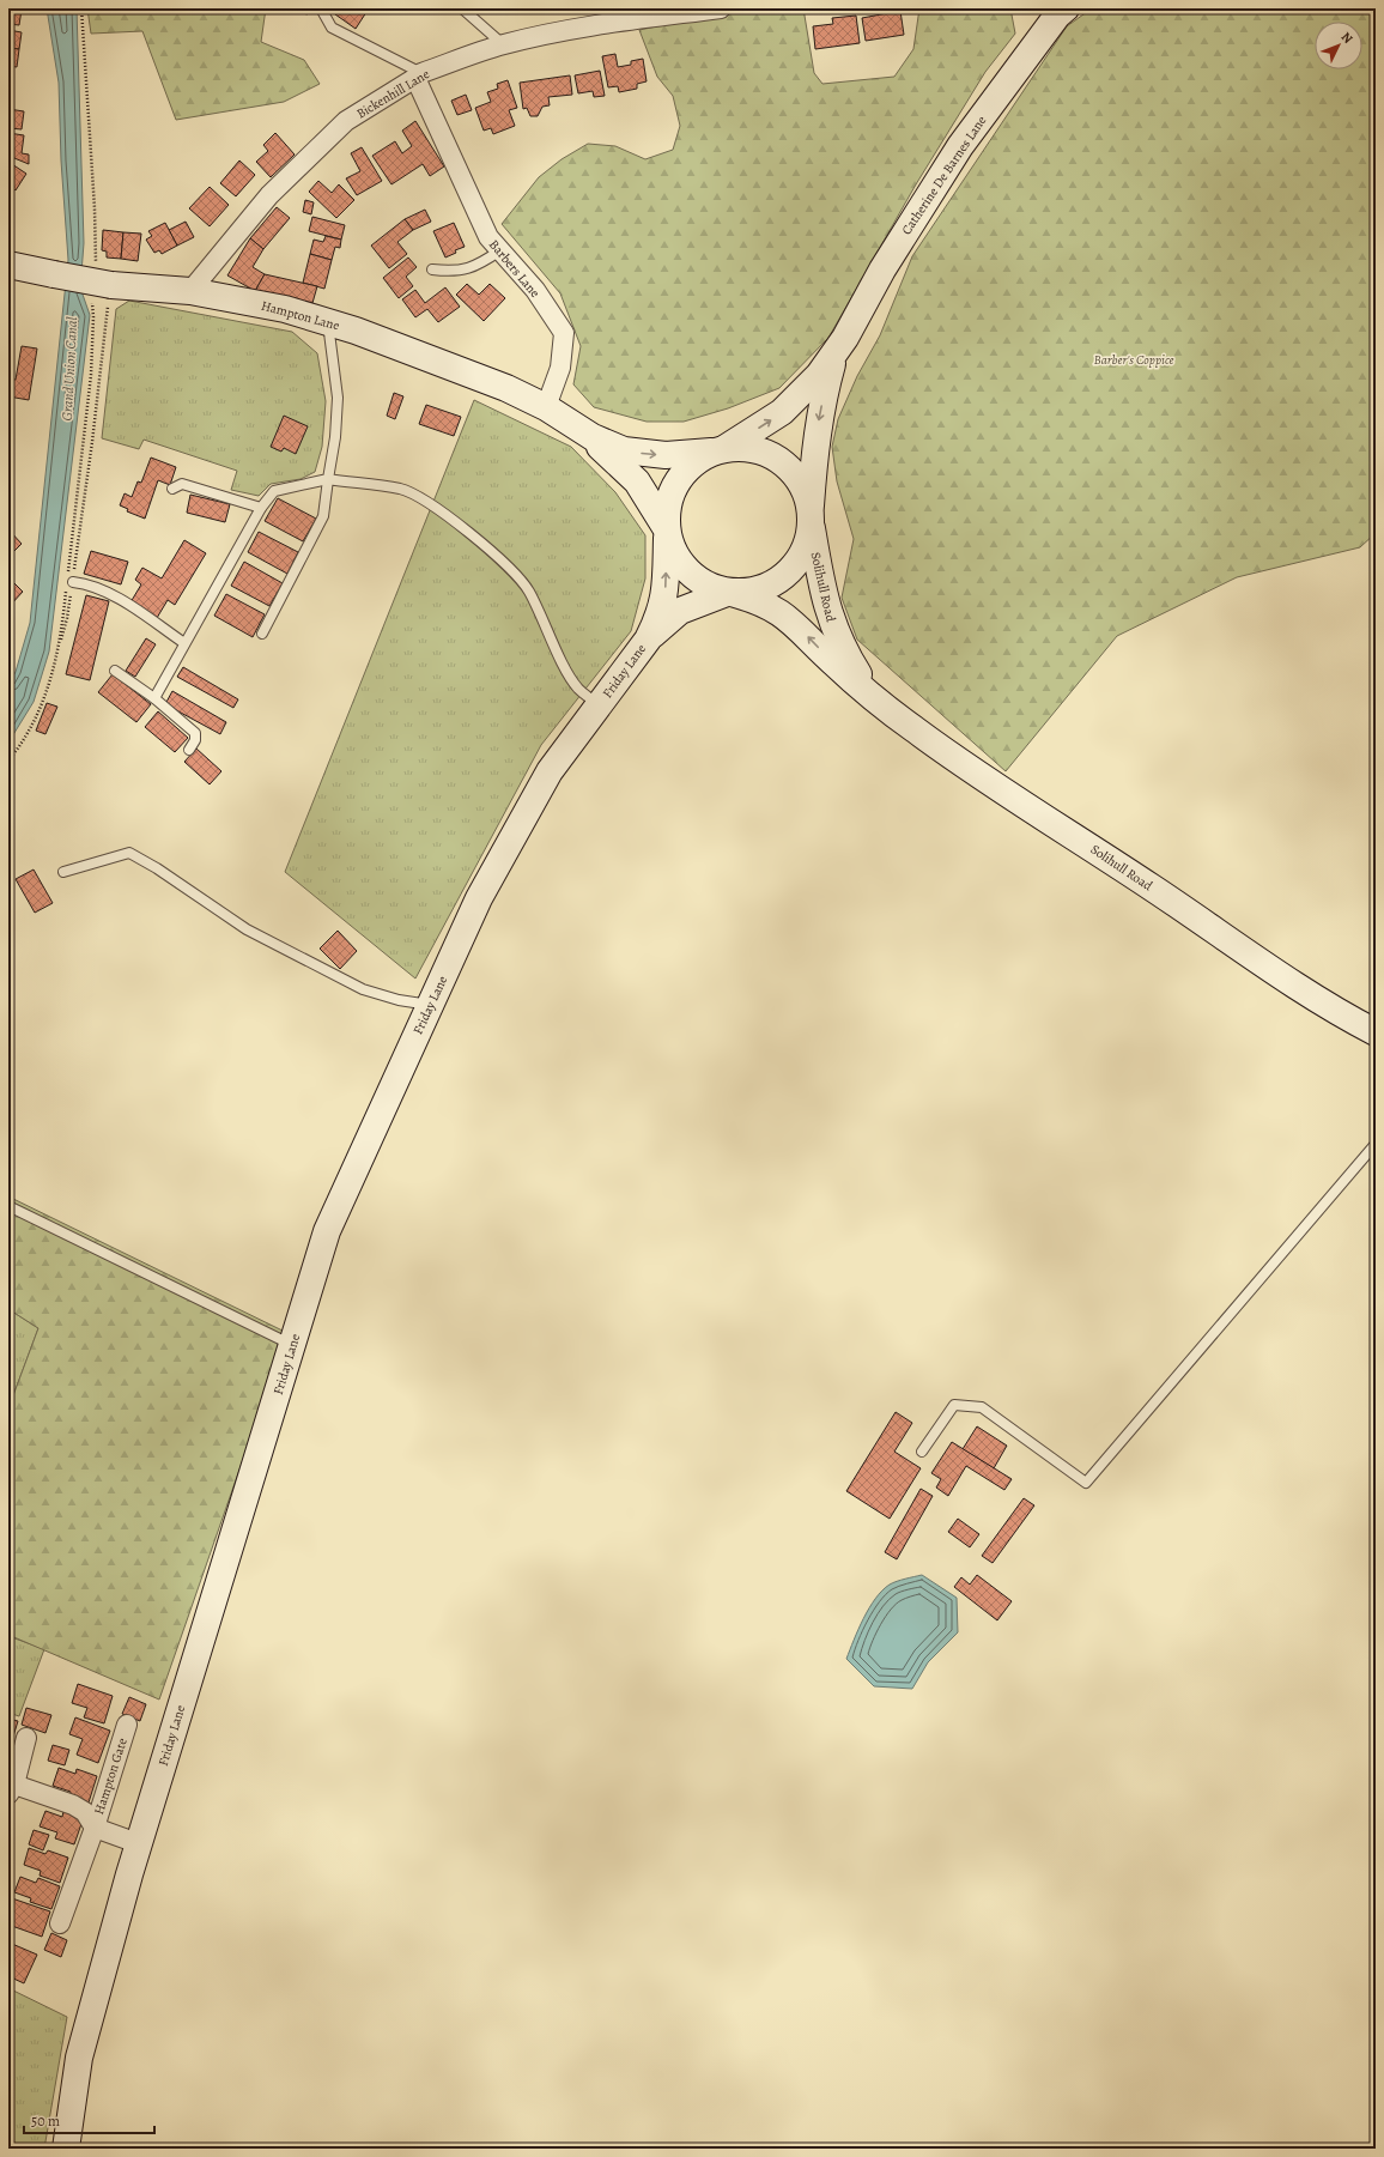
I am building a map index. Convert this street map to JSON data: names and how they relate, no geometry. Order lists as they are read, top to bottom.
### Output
{
  "streets": {
    "main road": [
      "Catherine De Barnes Lane",
      "Hampton Lane",
      "Solihull Road",
      "Friday Lane"
    ],
    "street": ["Bickenhill Lane", "Barbers Lane", "Hampton Gate"]
  },
  "crossings": [
    ["Bickenhill Lane", "Barbers Lane"],
    ["Bickenhill Lane", "Hampton Lane"],
    ["Catherine De Barnes Lane", "Hampton Lane"],
    ["Catherine De Barnes Lane", "Solihull Road"],
    ["Catherine De Barnes Lane", "Friday Lane"],
    ["Barbers Lane", "Hampton Lane"],
    ["Hampton Lane", "Solihull Road"],
    ["Hampton Lane", "Friday Lane"],
    ["Solihull Road", "Friday Lane"],
    ["Friday Lane", "Hampton Gate"]
  ],
  "water": ["Grand Union Canal"],
  "parks": ["Barber's Coppice"],
  "scale_bar": "50 m",
  "north": "top right"
}
